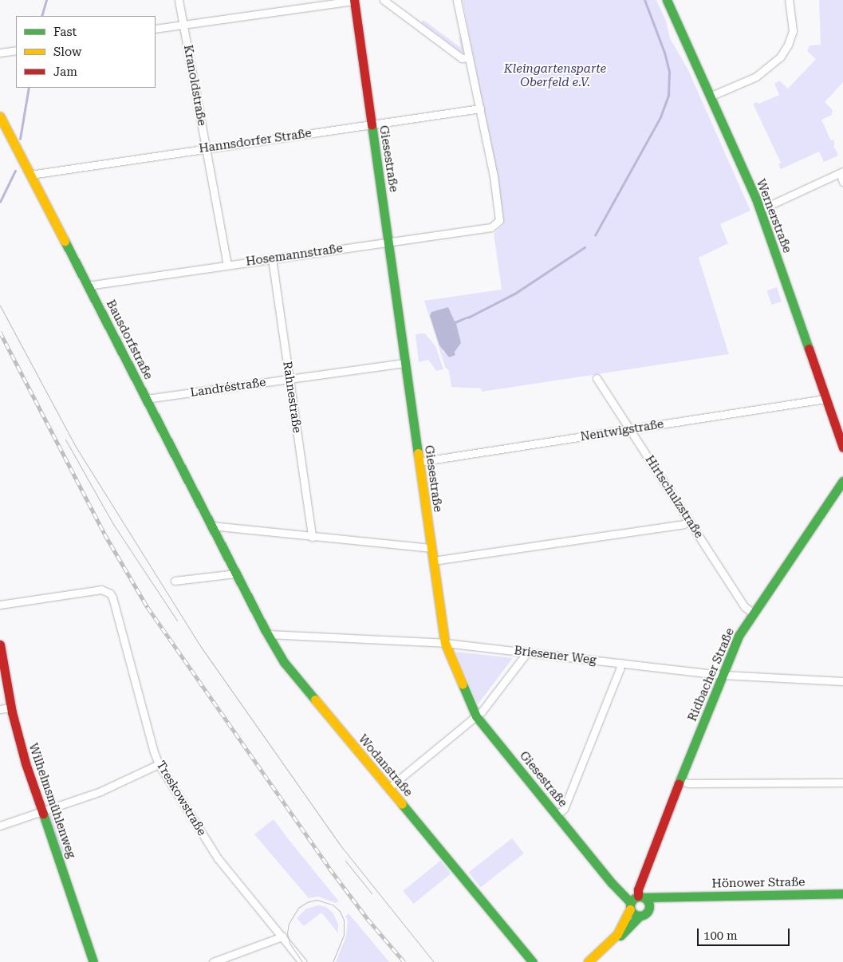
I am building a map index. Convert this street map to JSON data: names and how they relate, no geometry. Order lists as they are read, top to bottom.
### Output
{
  "streets": {
    "street": [
      "Kranoldstraße",
      "Hannsdorfer Straße",
      "Giesestraße",
      "Wernerstraße",
      "Hosemannstraße",
      "Bausdorfstraße",
      "Landréstraße",
      "Rahnestraße",
      "Nentwigstraße",
      "Hirtschulzstraße",
      "Briesener Weg",
      "Ridbacher Straße",
      "Wodanstraße",
      "Treskowstraße",
      "Wilhelmsmühlenweg",
      "Hönower Straße"
    ]
  },
  "crossings": [
    ["Kranoldstraße", "Hannsdorfer Straße"],
    ["Kranoldstraße", "Hosemannstraße"],
    ["Hannsdorfer Straße", "Giesestraße"],
    ["Hannsdorfer Straße", "Hosemannstraße"],
    ["Hannsdorfer Straße", "Bausdorfstraße"],
    ["Giesestraße", "Hosemannstraße"],
    ["Giesestraße", "Landréstraße"],
    ["Giesestraße", "Nentwigstraße"],
    ["Giesestraße", "Briesener Weg"],
    ["Giesestraße", "Hönower Straße"],
    ["Wernerstraße", "Nentwigstraße"],
    ["Hosemannstraße", "Bausdorfstraße"],
    ["Hosemannstraße", "Rahnestraße"],
    ["Bausdorfstraße", "Landréstraße"],
    ["Bausdorfstraße", "Wodanstraße"],
    ["Landréstraße", "Rahnestraße"],
    ["Nentwigstraße", "Hirtschulzstraße"],
    ["Hirtschulzstraße", "Ridbacher Straße"],
    ["Briesener Weg", "Ridbacher Straße"],
    ["Briesener Weg", "Wodanstraße"],
    ["Ridbacher Straße", "Hönower Straße"]
  ],
  "parks": ["Kleingartensparte Oberfeld e.V."],
  "legend": ["Fast", "Slow", "Jam"],
  "scale_bar": "100 m"
}
